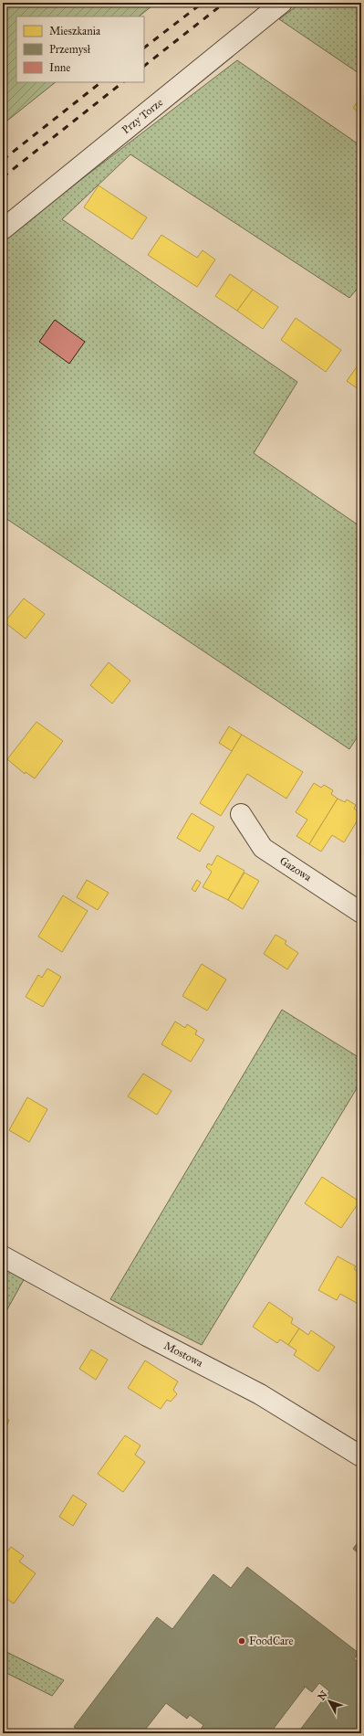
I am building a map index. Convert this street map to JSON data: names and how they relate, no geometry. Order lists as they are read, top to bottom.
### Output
{
  "streets": {
    "street": ["Przy Torze", "Gazowa", "Mostowa"]
  },
  "places": ["FoodCare"],
  "legend": ["Mieszkania", "Przemysł", "Inne"],
  "north": "top left"
}
